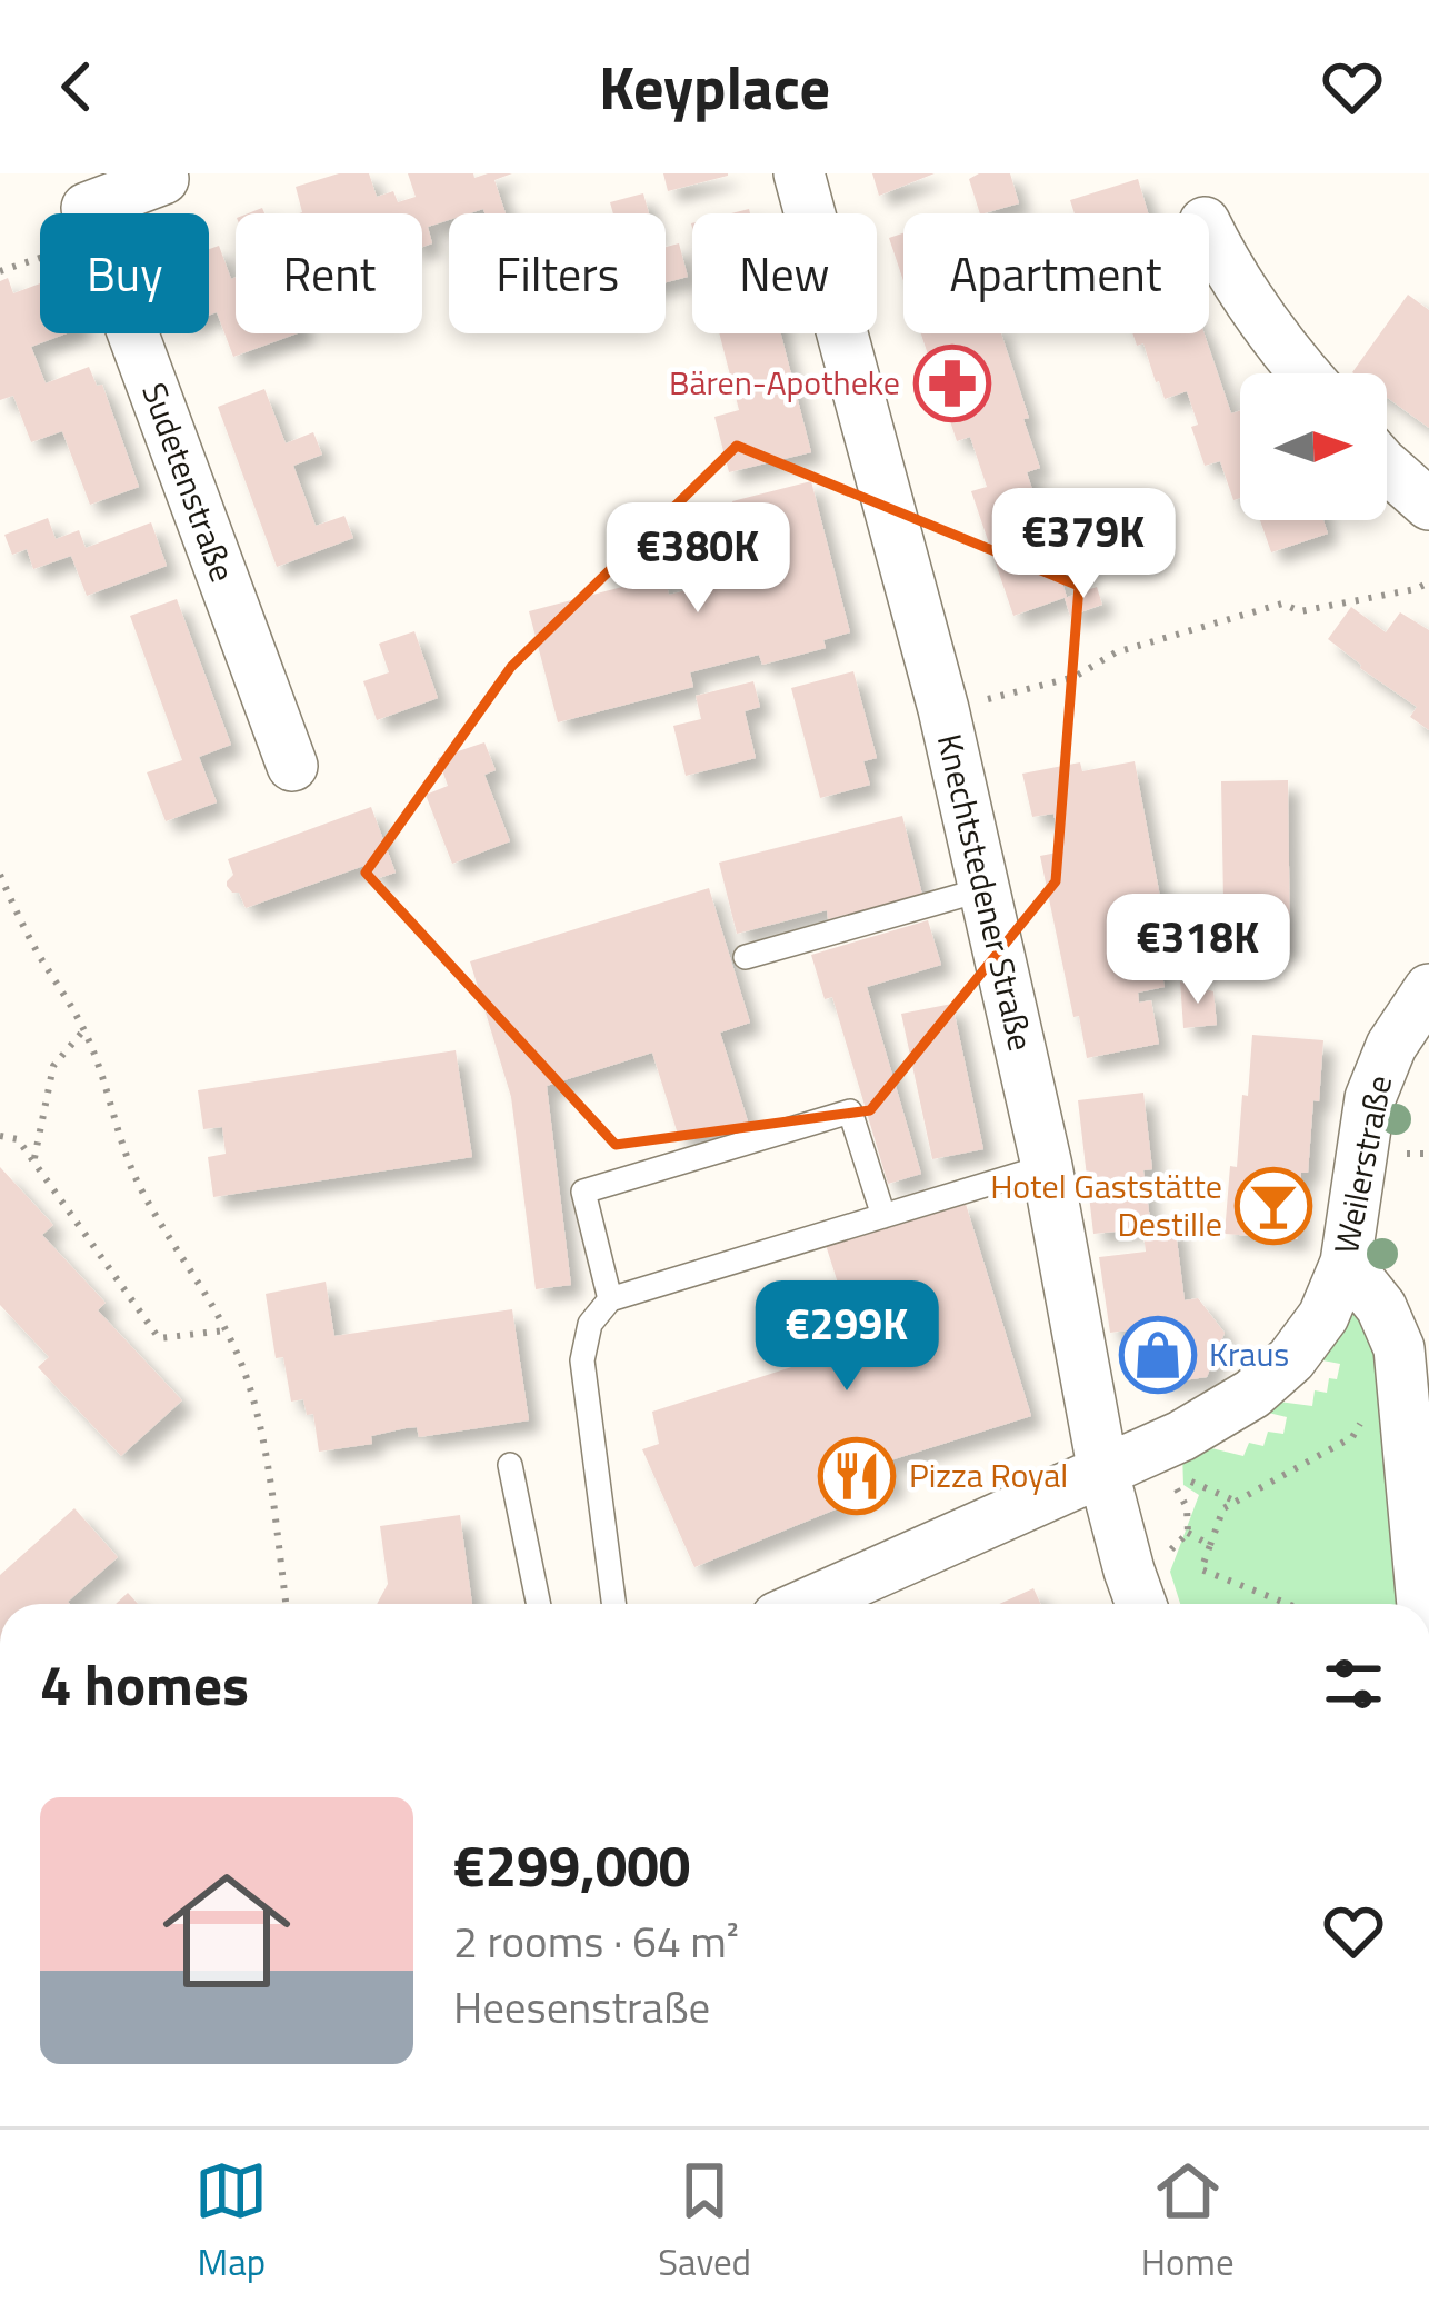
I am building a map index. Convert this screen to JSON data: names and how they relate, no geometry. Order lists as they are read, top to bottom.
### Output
{
  "streets": {
    "street": ["Sudetenstraße", "Knechtstedener Straße", "Weilerstraße"]
  },
  "crossings": [
    ["Knechtstedener Straße", "Weilerstraße"]
  ],
  "places": {
    "pharmacy": ["Bären-Apotheke"],
    "bar": ["Hotel Gaststätte Destille"],
    "shop": ["Kraus"],
    "restaurant": ["Pizza Royal"]
  },
  "north": "right",
  "page": {
    "header": "Keyplace",
    "chip": [
      "Buy",
      "Rent",
      "Filters",
      "New",
      "Apartment"
    ],
    "price": [
      "€379K",
      "€380K",
      "€318K",
      "€299K"
    ],
    "heading": "4 homes",
    "list": [
      {
        "name": "€299,000",
        "note": "2 rooms · 64 m² · Heesenstraße"
      }
    ],
    "tabs": ["Map", "Saved", "Home"]
  }
}
